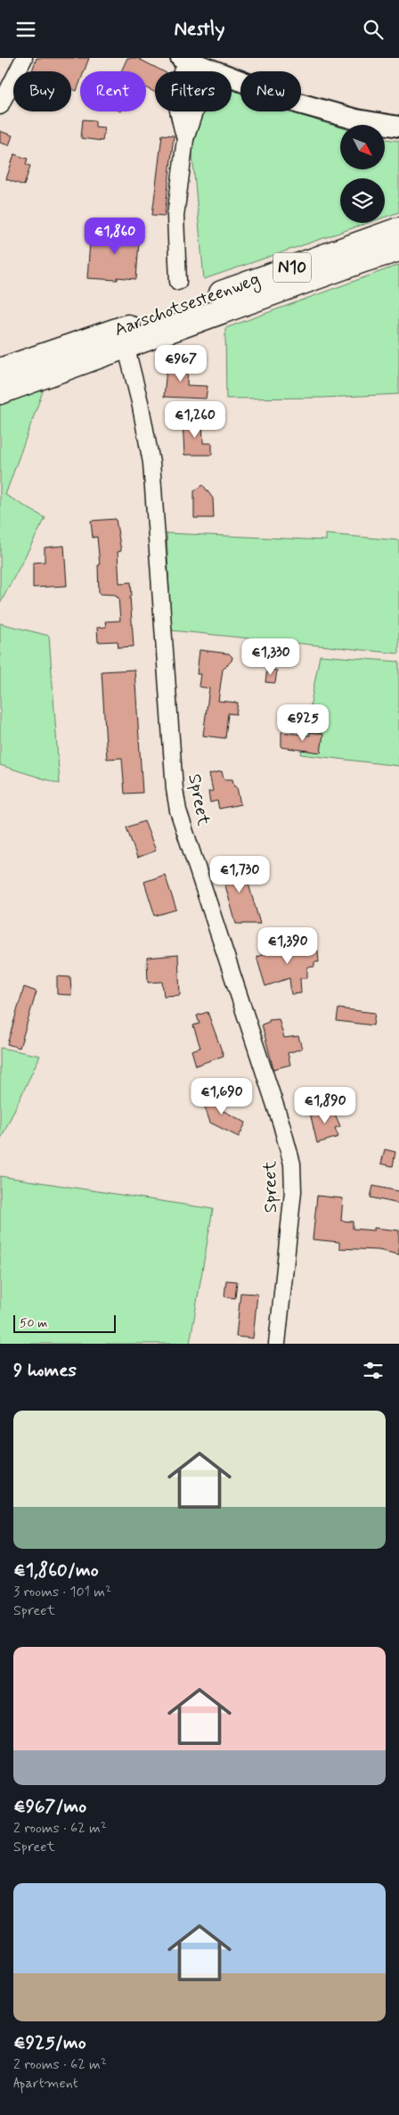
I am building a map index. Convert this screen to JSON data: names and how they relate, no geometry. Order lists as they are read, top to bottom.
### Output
{
  "streets": {
    "main road": ["N10", "Aarschotsesteenweg"],
    "street": ["Spreet"]
  },
  "crossings": [
    ["Aarschotsesteenweg", "Spreet"]
  ],
  "scale_bar": "50 m",
  "north": "bottom right",
  "page": {
    "header": "Nestly",
    "chip": [
      "Buy",
      "Rent",
      "Filters",
      "New"
    ],
    "price": [
      "€1,860",
      "€967",
      "€1,260",
      "€1,330",
      "€925",
      "€1,730",
      "€1,390",
      "€1,690",
      "€1,890"
    ],
    "scale": "50 m",
    "heading": "9 homes",
    "list": [
      {
        "name": "€1,860/mo",
        "note": "3 rooms · 101 m² · Spreet"
      },
      {
        "name": "€967/mo",
        "note": "2 rooms · 62 m² · Spreet"
      },
      {
        "name": "€925/mo",
        "note": "2 rooms · 62 m² · Apartment"
      }
    ]
  }
}
